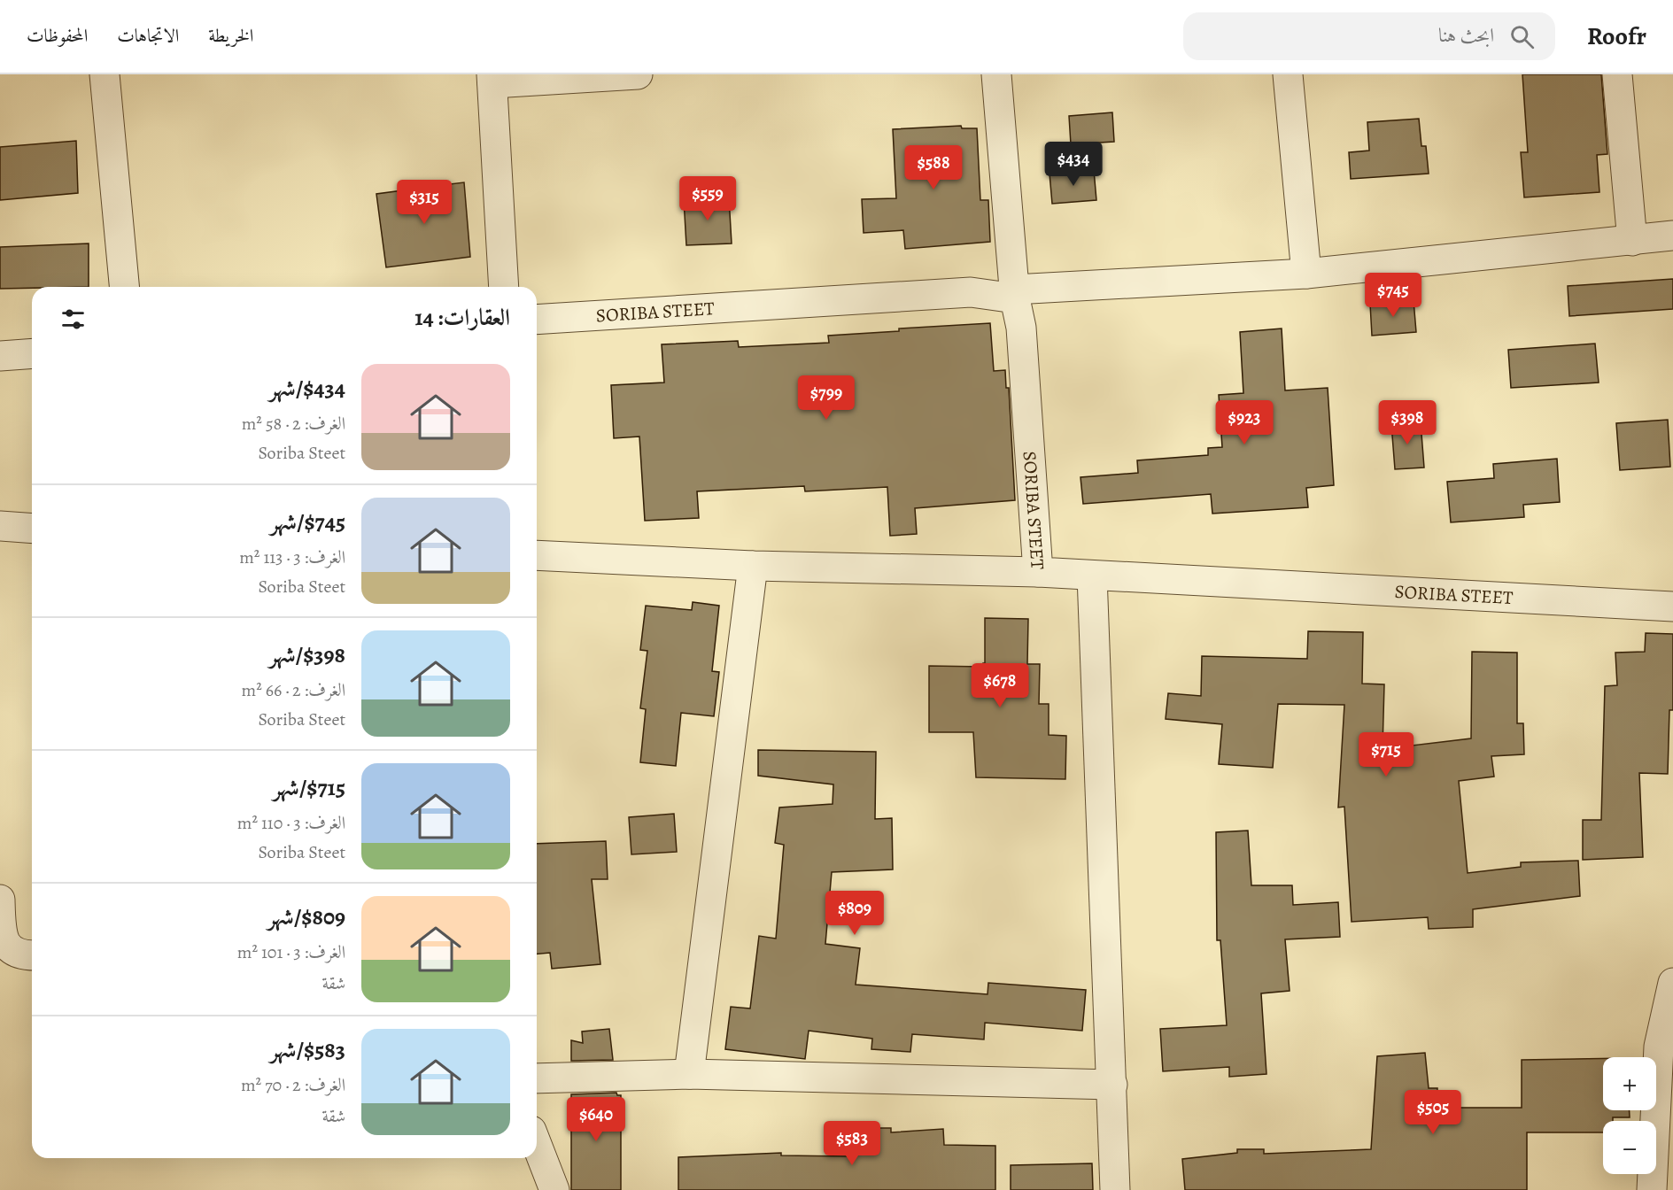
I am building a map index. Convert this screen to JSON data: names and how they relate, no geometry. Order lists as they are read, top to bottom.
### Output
{
  "streets": {
    "street": ["SORIBA STEET"]
  },
  "page": {
    "header": "Roofr",
    "search": "ابحث هنا",
    "nav": ["الخريطة", "الاتجاهات", "المحفوظات"],
    "price": [
      "$434",
      "$588",
      "$559",
      "$315",
      "$745",
      "$799",
      "$923",
      "$398",
      "$678",
      "$715",
      "$809",
      "$505",
      "$640",
      "$583"
    ],
    "heading": "العقارات: 14",
    "list": [
      {
        "name": "$434/شهر",
        "note": "الغرف: 2 · 58 m² · Soriba Steet"
      },
      {
        "name": "$745/شهر",
        "note": "الغرف: 3 · 113 m² · Soriba Steet"
      },
      {
        "name": "$398/شهر",
        "note": "الغرف: 2 · 66 m² · Soriba Steet"
      },
      {
        "name": "$715/شهر",
        "note": "الغرف: 3 · 110 m² · Soriba Steet"
      },
      {
        "name": "$809/شهر",
        "note": "الغرف: 3 · 101 m² · شقة"
      },
      {
        "name": "$583/شهر",
        "note": "الغرف: 2 · 70 m² · شقة"
      }
    ],
    "map_buttons": ["+", "−"]
  }
}
